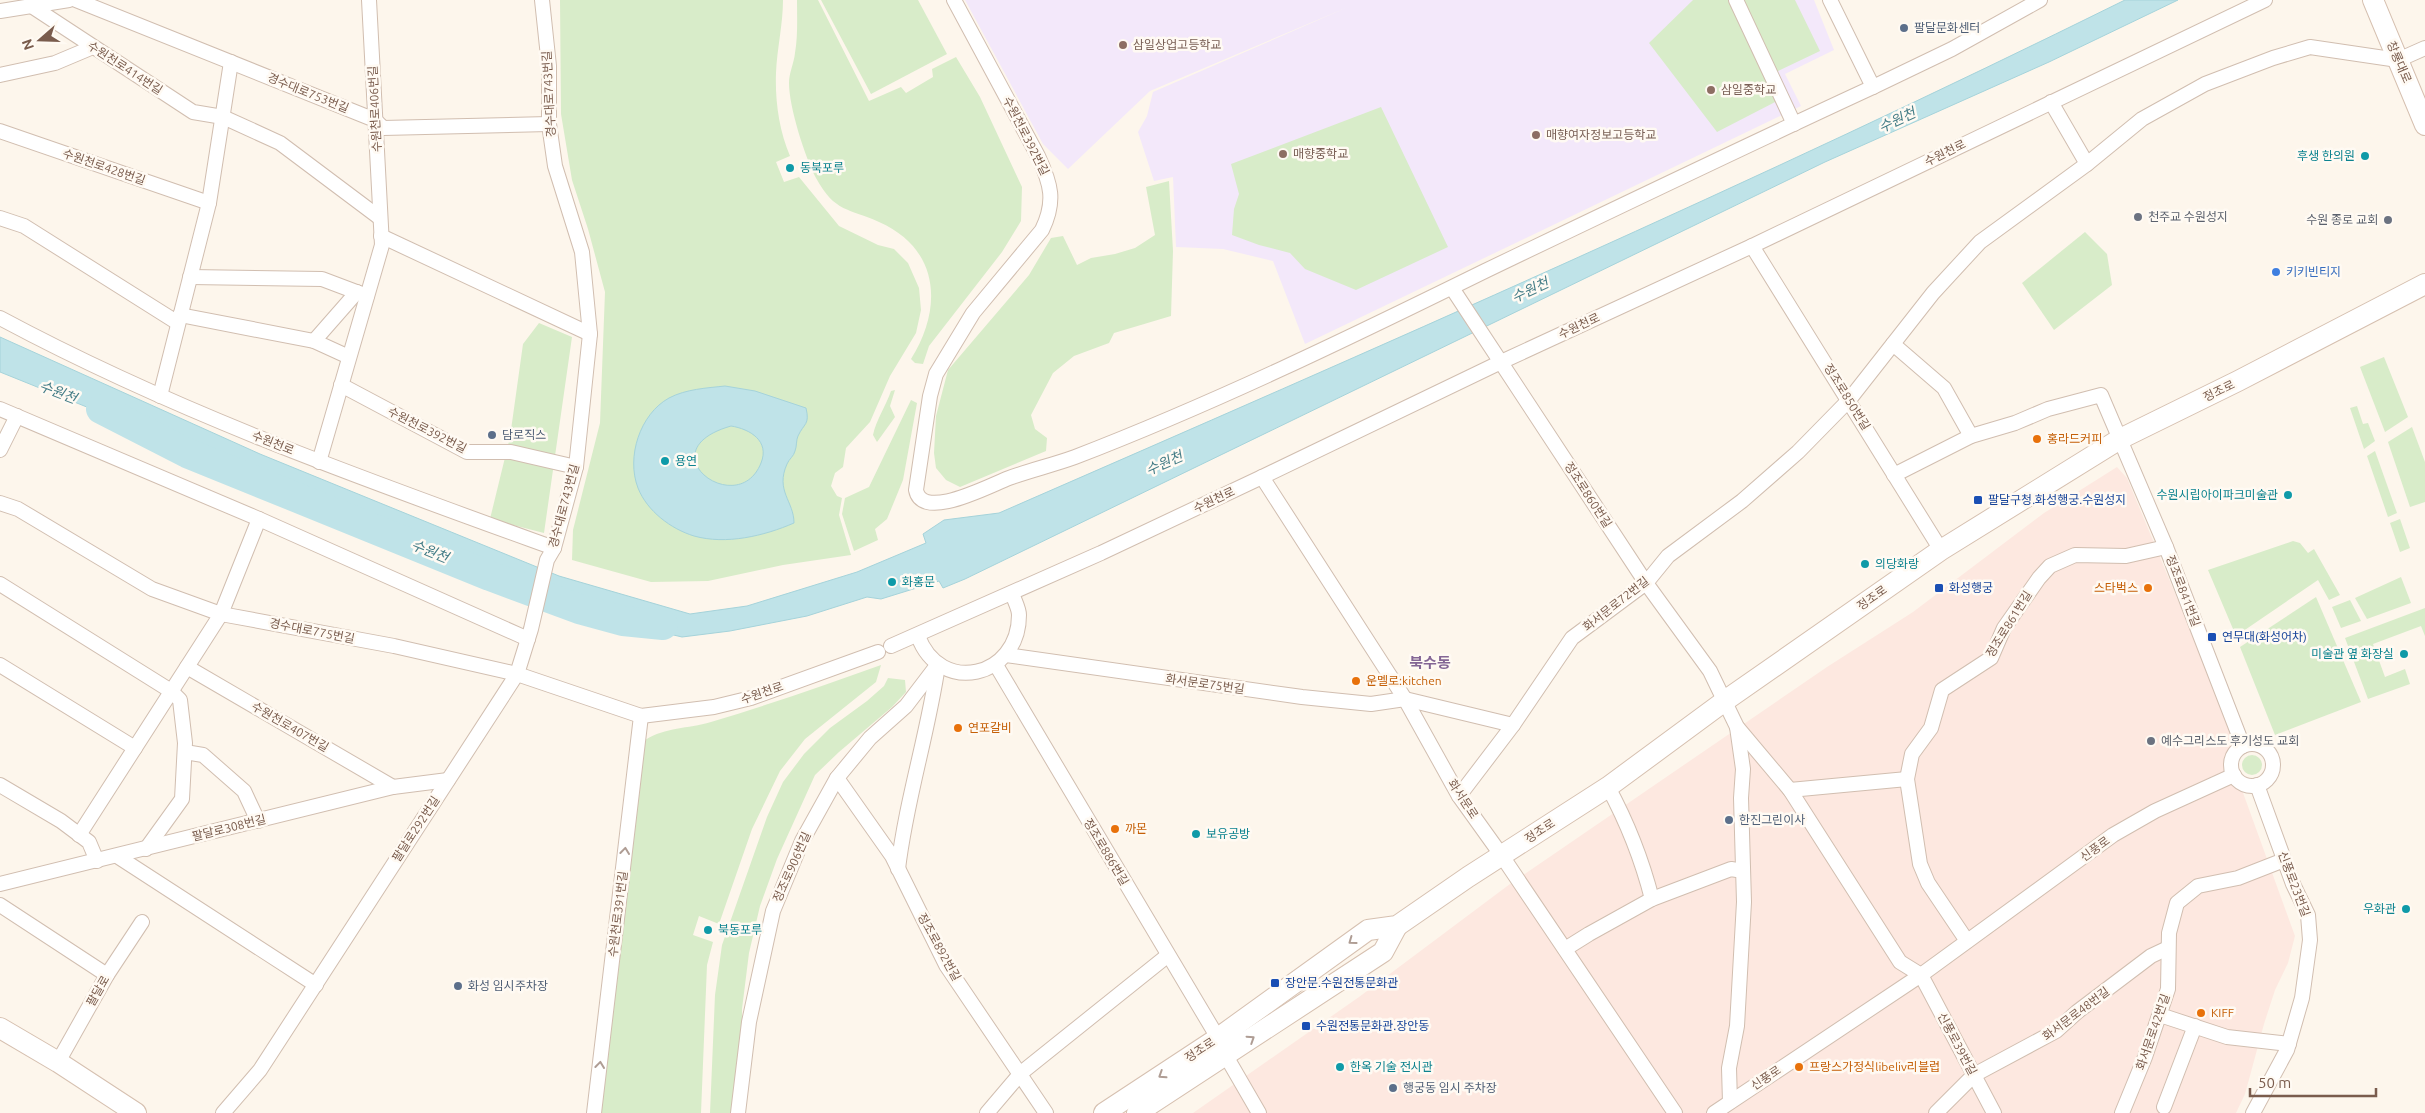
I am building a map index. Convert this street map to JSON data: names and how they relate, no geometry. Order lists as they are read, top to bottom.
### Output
{
  "streets": {
    "street": [
      "창룡대로",
      "수원천로414번길",
      "경수대로753번길",
      "경수대로743번길",
      "수원천로406번길",
      "수원천로392번길",
      "수원천로",
      "수원천로428번길",
      "정조로",
      "정조로850번길",
      "정조로860번길",
      "정조로841번길",
      "화서문로72번길",
      "정조로861번길",
      "경수대로775번길",
      "화서문로75번길",
      "수원천로407번길",
      "화서문로",
      "팔달로308번길",
      "팔달로292번길",
      "신풍로",
      "정조로886번길",
      "정조로906번길",
      "신풍로23번길",
      "수원천로391번길",
      "정조로892번길",
      "팔달로",
      "화서문로48번길",
      "화서문로42번길",
      "신풍로39번길"
    ]
  },
  "crossings": [
    ["창룡대로", "화서문로72번길"],
    ["경수대로753번길", "경수대로743번길"],
    ["경수대로753번길", "수원천로406번길"],
    ["경수대로743번길", "수원천로392번길"],
    ["경수대로743번길", "수원천로"],
    ["경수대로743번길", "경수대로775번길"],
    ["경수대로743번길", "팔달로292번길"],
    ["수원천로406번길", "수원천로392번길"],
    ["수원천로406번길", "수원천로"],
    ["수원천로392번길", "정조로860번길"],
    ["수원천로", "정조로850번길"],
    ["수원천로", "정조로860번길"],
    ["수원천로", "경수대로775번길"],
    ["수원천로", "화서문로"],
    ["수원천로", "수원천로391번길"],
    ["정조로", "정조로850번길"],
    ["정조로", "정조로860번길"],
    ["정조로", "정조로841번길"],
    ["정조로", "화서문로"],
    ["정조로", "정조로886번길"],
    ["정조로850번길", "화서문로72번길"],
    ["정조로860번길", "화서문로72번길"],
    ["정조로841번길", "정조로861번길"],
    ["정조로841번길", "신풍로"],
    ["정조로841번길", "신풍로23번길"],
    ["화서문로72번길", "화서문로"],
    ["경수대로775번길", "팔달로292번길"],
    ["경수대로775번길", "수원천로391번길"],
    ["화서문로75번길", "화서문로"],
    ["수원천로407번길", "팔달로308번길"],
    ["팔달로308번길", "팔달로292번길"],
    ["신풍로", "신풍로23번길"],
    ["신풍로", "신풍로39번길"],
    ["정조로906번길", "정조로892번길"],
    ["신풍로23번길", "화서문로42번길"],
    ["화서문로48번길", "화서문로42번길"],
    ["화서문로48번길", "신풍로39번길"]
  ],
  "one_way": ["수원천로391번길"],
  "districts": ["북수동"],
  "water": ["수원천"],
  "places": {
    "other": [
      "팔달문화센터",
      "삼일상업고등학교",
      "삼일중학교",
      "매향여자정보고등학교",
      "매향중학교",
      "후생 한의원",
      "동북포루",
      "천주교 수원성지",
      "수원 종로 교회",
      "키키빈티지",
      "담로직스",
      "홍라드커피",
      "용연",
      "수원시립아이파크미술관",
      "의당화랑",
      "화홍문",
      "스타벅스",
      "미술관 옆 화장실",
      "운멜로:kitchen",
      "연포갈비",
      "예수그리스도 후기성도 교회",
      "한진그린이사",
      "까몬",
      "보유공방",
      "우화관",
      "북동포루",
      "화성 임시주차장",
      "KIFF",
      "한옥 기술 전시관",
      "프랑스가정식libeliv리블럽",
      "행궁동 임시 주차장"
    ],
    "transit": [
      "팔달구청.화성행궁.수원성지",
      "화성행궁",
      "연무대(화성어차)",
      "장안문.수원전통문화관",
      "수원전통문화관.장안동"
    ]
  },
  "scale_bar": "50 m",
  "north": "left"
}
